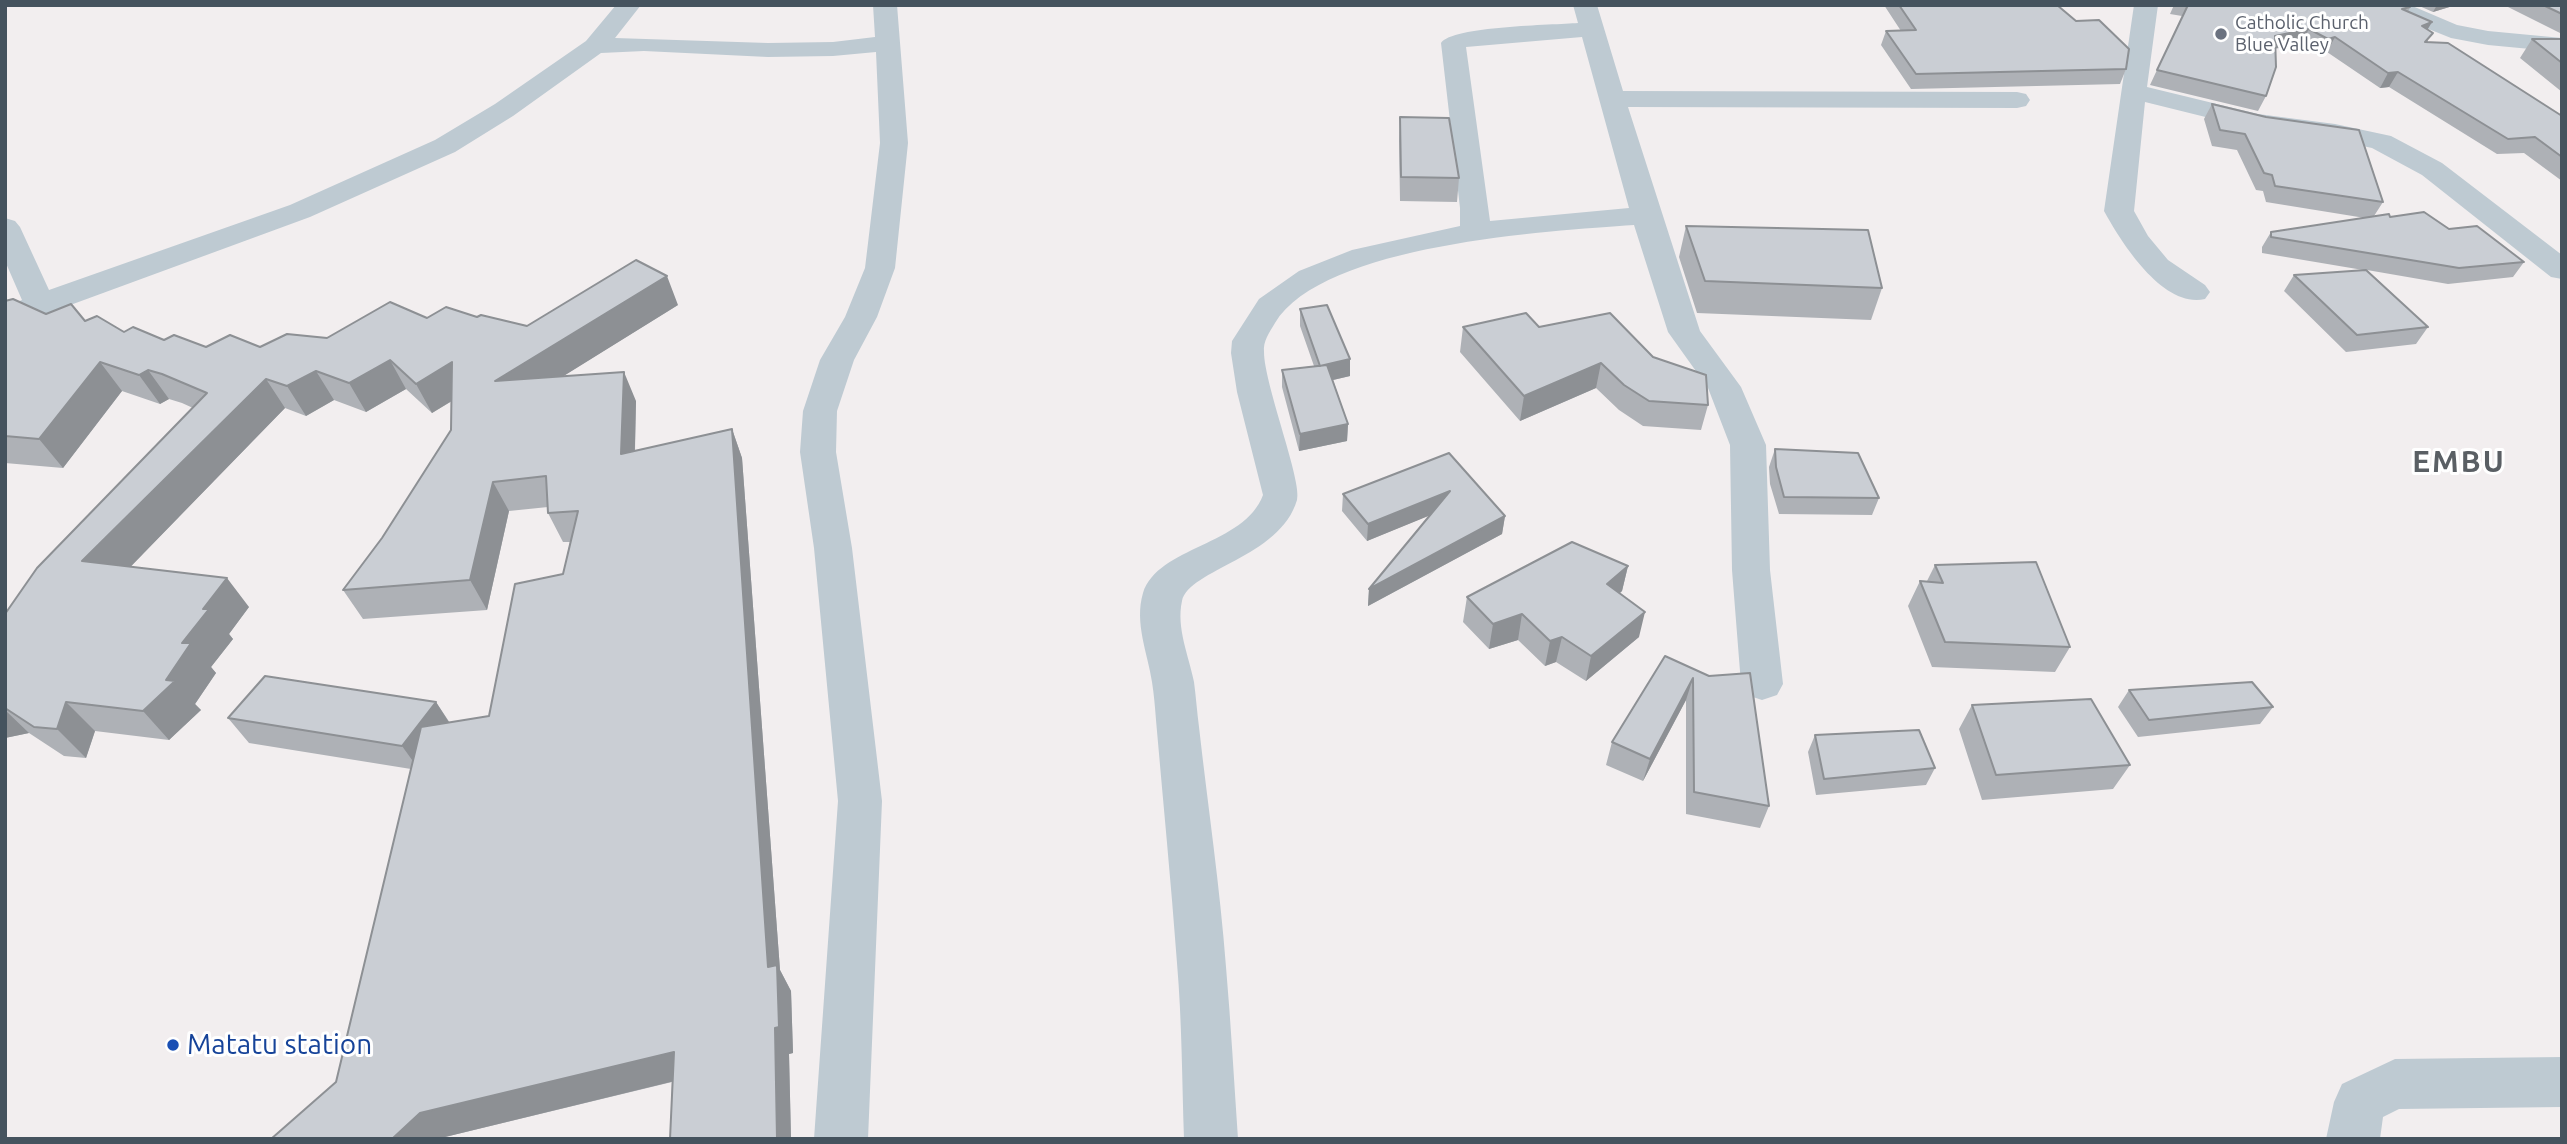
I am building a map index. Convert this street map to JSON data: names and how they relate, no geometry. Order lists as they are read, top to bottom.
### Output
{
  "districts": ["EMBU"],
  "places": ["Catholic Church Blue Valley", "Matatu station"]
}
